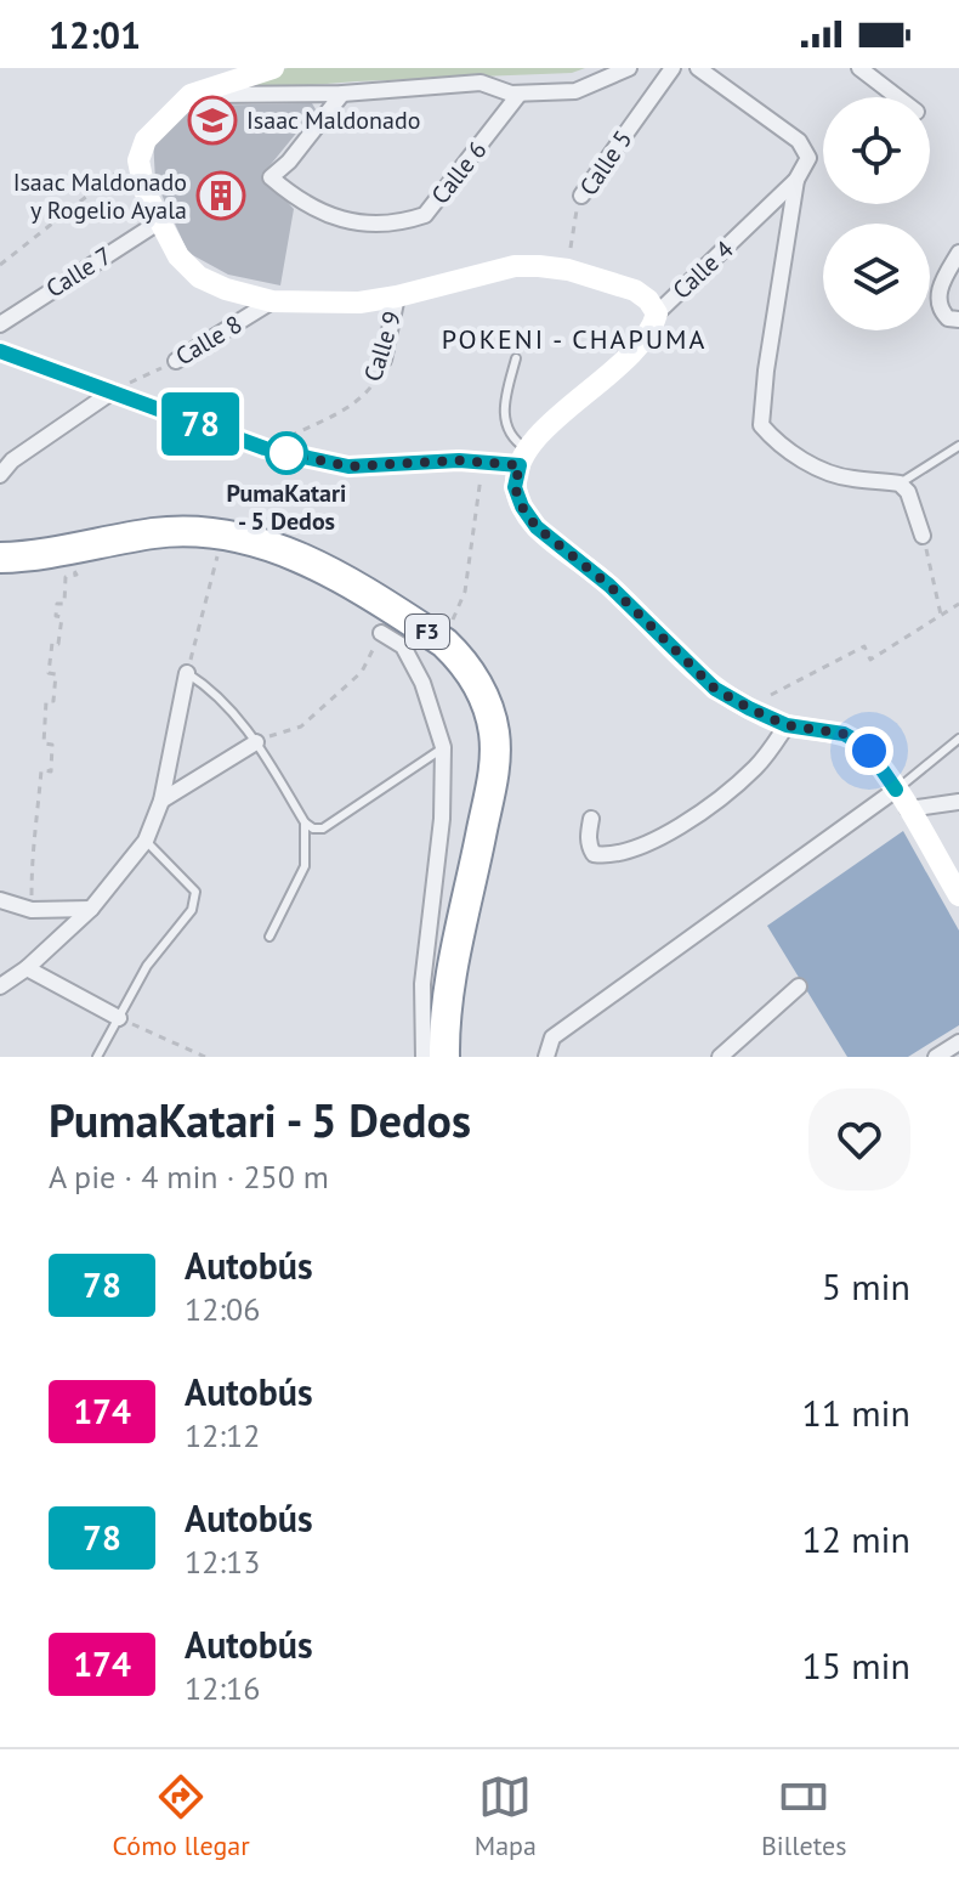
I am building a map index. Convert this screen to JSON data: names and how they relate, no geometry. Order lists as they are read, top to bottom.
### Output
{
  "streets": {
    "highway": ["F3"],
    "street": [
      "Calle 5",
      "Calle 6",
      "Calle 4",
      "Calle 7",
      "Calle 8",
      "Calle 9"
    ]
  },
  "districts": ["POKENI - CHAPUMA"],
  "places": {
    "school or university": ["Isaac Maldonado"],
    "building": ["Isaac Maldonado y Rogelio Ayala"],
    "other": ["PumaKatari - 5 Dedos"]
  },
  "lines": ["bus line 78"],
  "page": {
    "status": "12:01",
    "on_map": "78",
    "heading": ["PumaKatari - 5 Dedos", "A pie · 4 min · 250 m"],
    "list": [
      {
        "mark": "78",
        "name": "Autobús",
        "note": "12:06",
        "value": "5 min"
      },
      {
        "mark": "174",
        "name": "Autobús",
        "note": "12:12",
        "value": "11 min"
      },
      {
        "mark": "78",
        "name": "Autobús",
        "note": "12:13",
        "value": "12 min"
      },
      {
        "mark": "174",
        "name": "Autobús",
        "note": "12:16",
        "value": "15 min"
      }
    ],
    "tabs": ["Cómo llegar", "Mapa", "Billetes"]
  }
}
